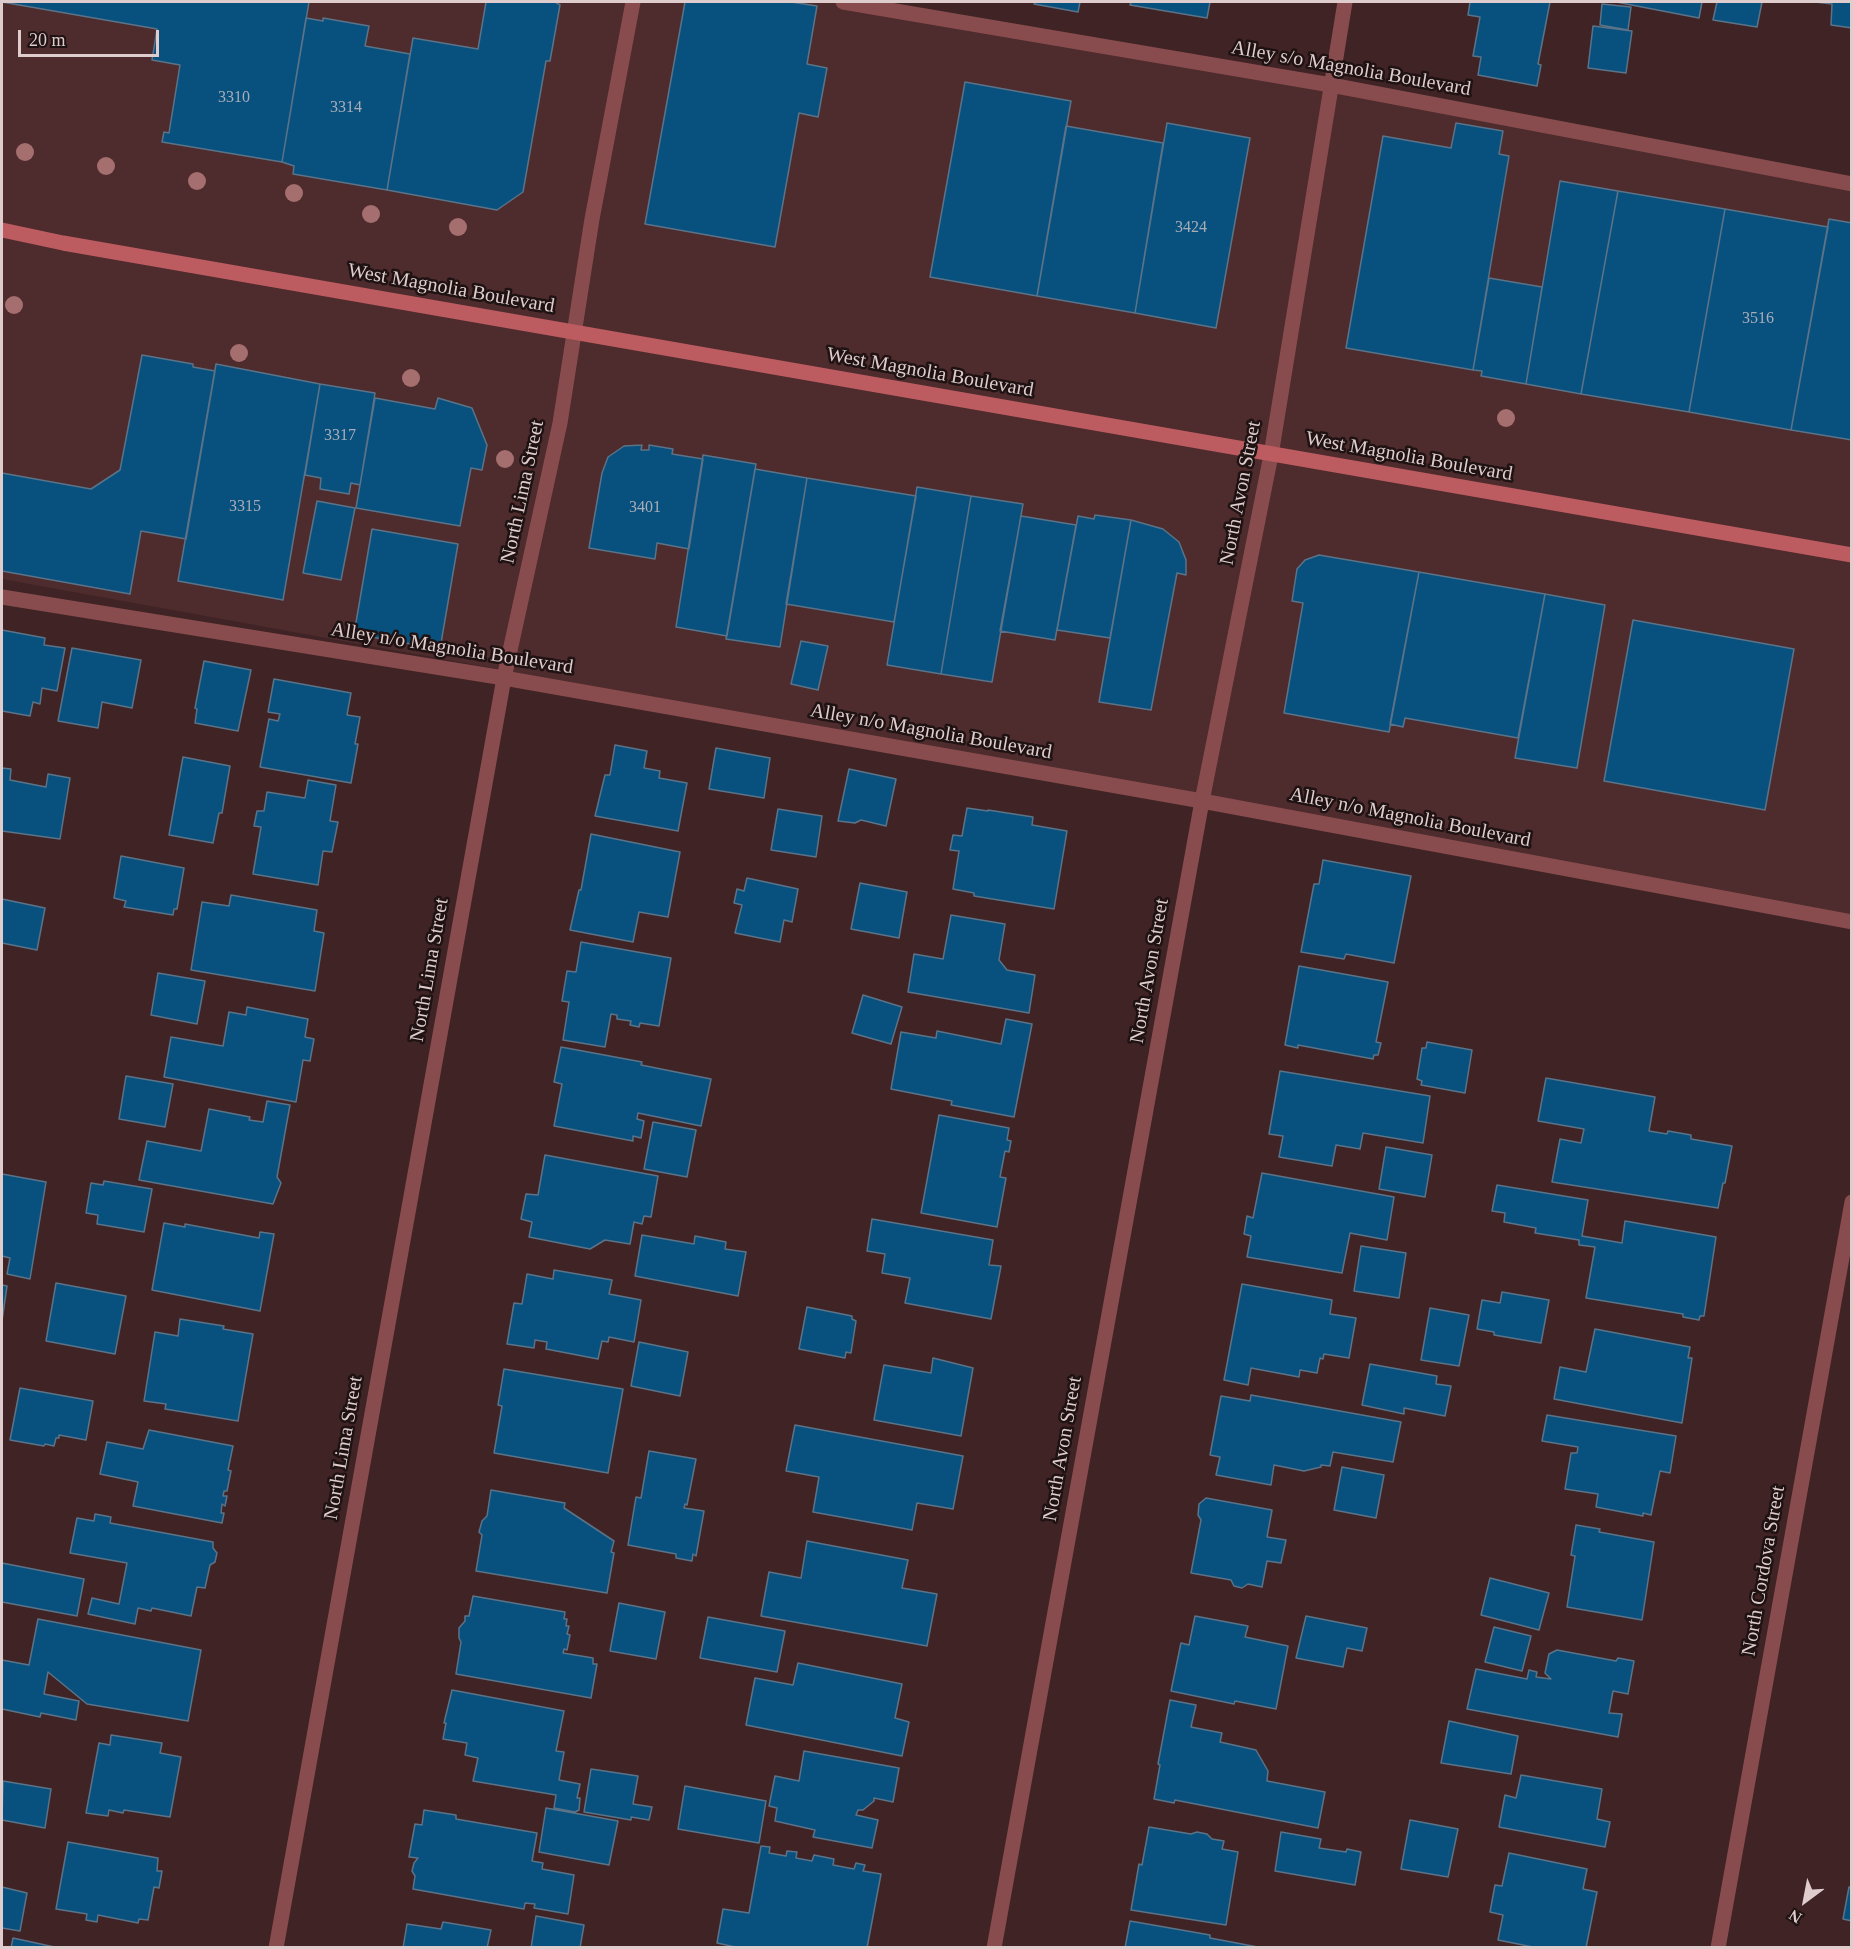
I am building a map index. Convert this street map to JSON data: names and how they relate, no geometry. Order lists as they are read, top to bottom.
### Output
{
  "streets": {
    "main road": ["West Magnolia Boulevard"],
    "street": [
      "Alley s/o Magnolia Boulevard",
      "North Lima Street",
      "North Avon Street",
      "Alley n/o Magnolia Boulevard",
      "North Cordova Street"
    ]
  },
  "crossings": [
    ["Alley s/o Magnolia Boulevard", "North Avon Street"],
    ["West Magnolia Boulevard", "North Lima Street"],
    ["West Magnolia Boulevard", "North Avon Street"],
    ["North Lima Street", "Alley n/o Magnolia Boulevard"],
    ["North Avon Street", "Alley n/o Magnolia Boulevard"]
  ],
  "house_numbers": [
    "3310",
    "3314",
    "3424",
    "3516",
    "3317",
    "3315",
    "3401"
  ],
  "scale_bar": "20 m",
  "north": "bottom left"
}
